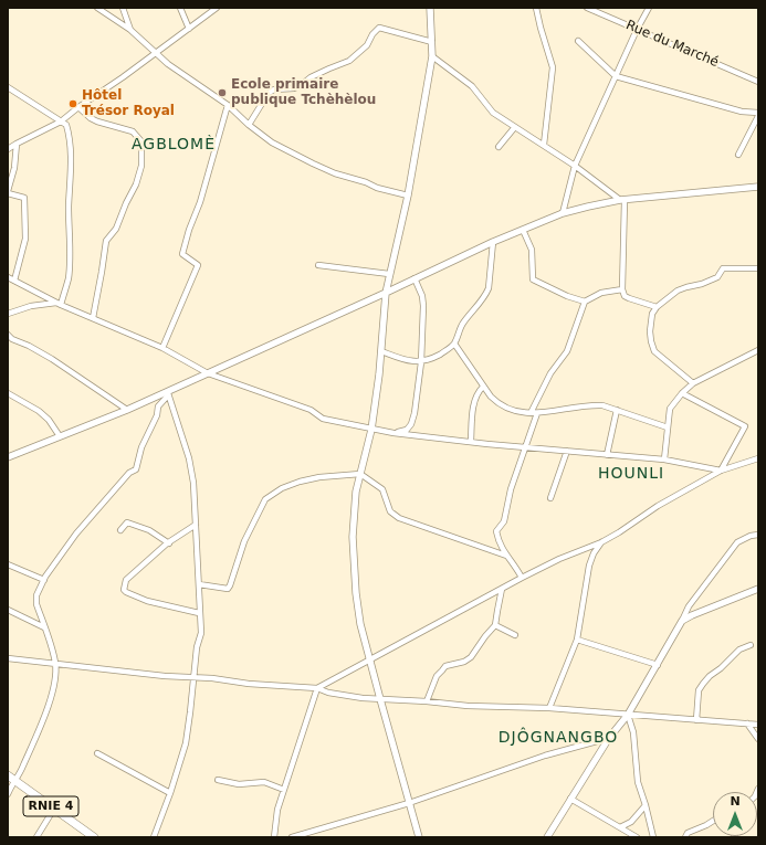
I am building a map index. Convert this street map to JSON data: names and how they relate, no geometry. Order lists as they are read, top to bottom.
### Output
{
  "streets": {
    "main road": ["RNIE 4"],
    "street": ["Rue du Marché"]
  },
  "districts": ["AGBLOMÈ", "HOUNLI", "DJÔGNANGBO"],
  "places": ["Ecole primaire publique Tchèhèlou", "Hôtel Trésor Royal"],
  "north": "top"
}
